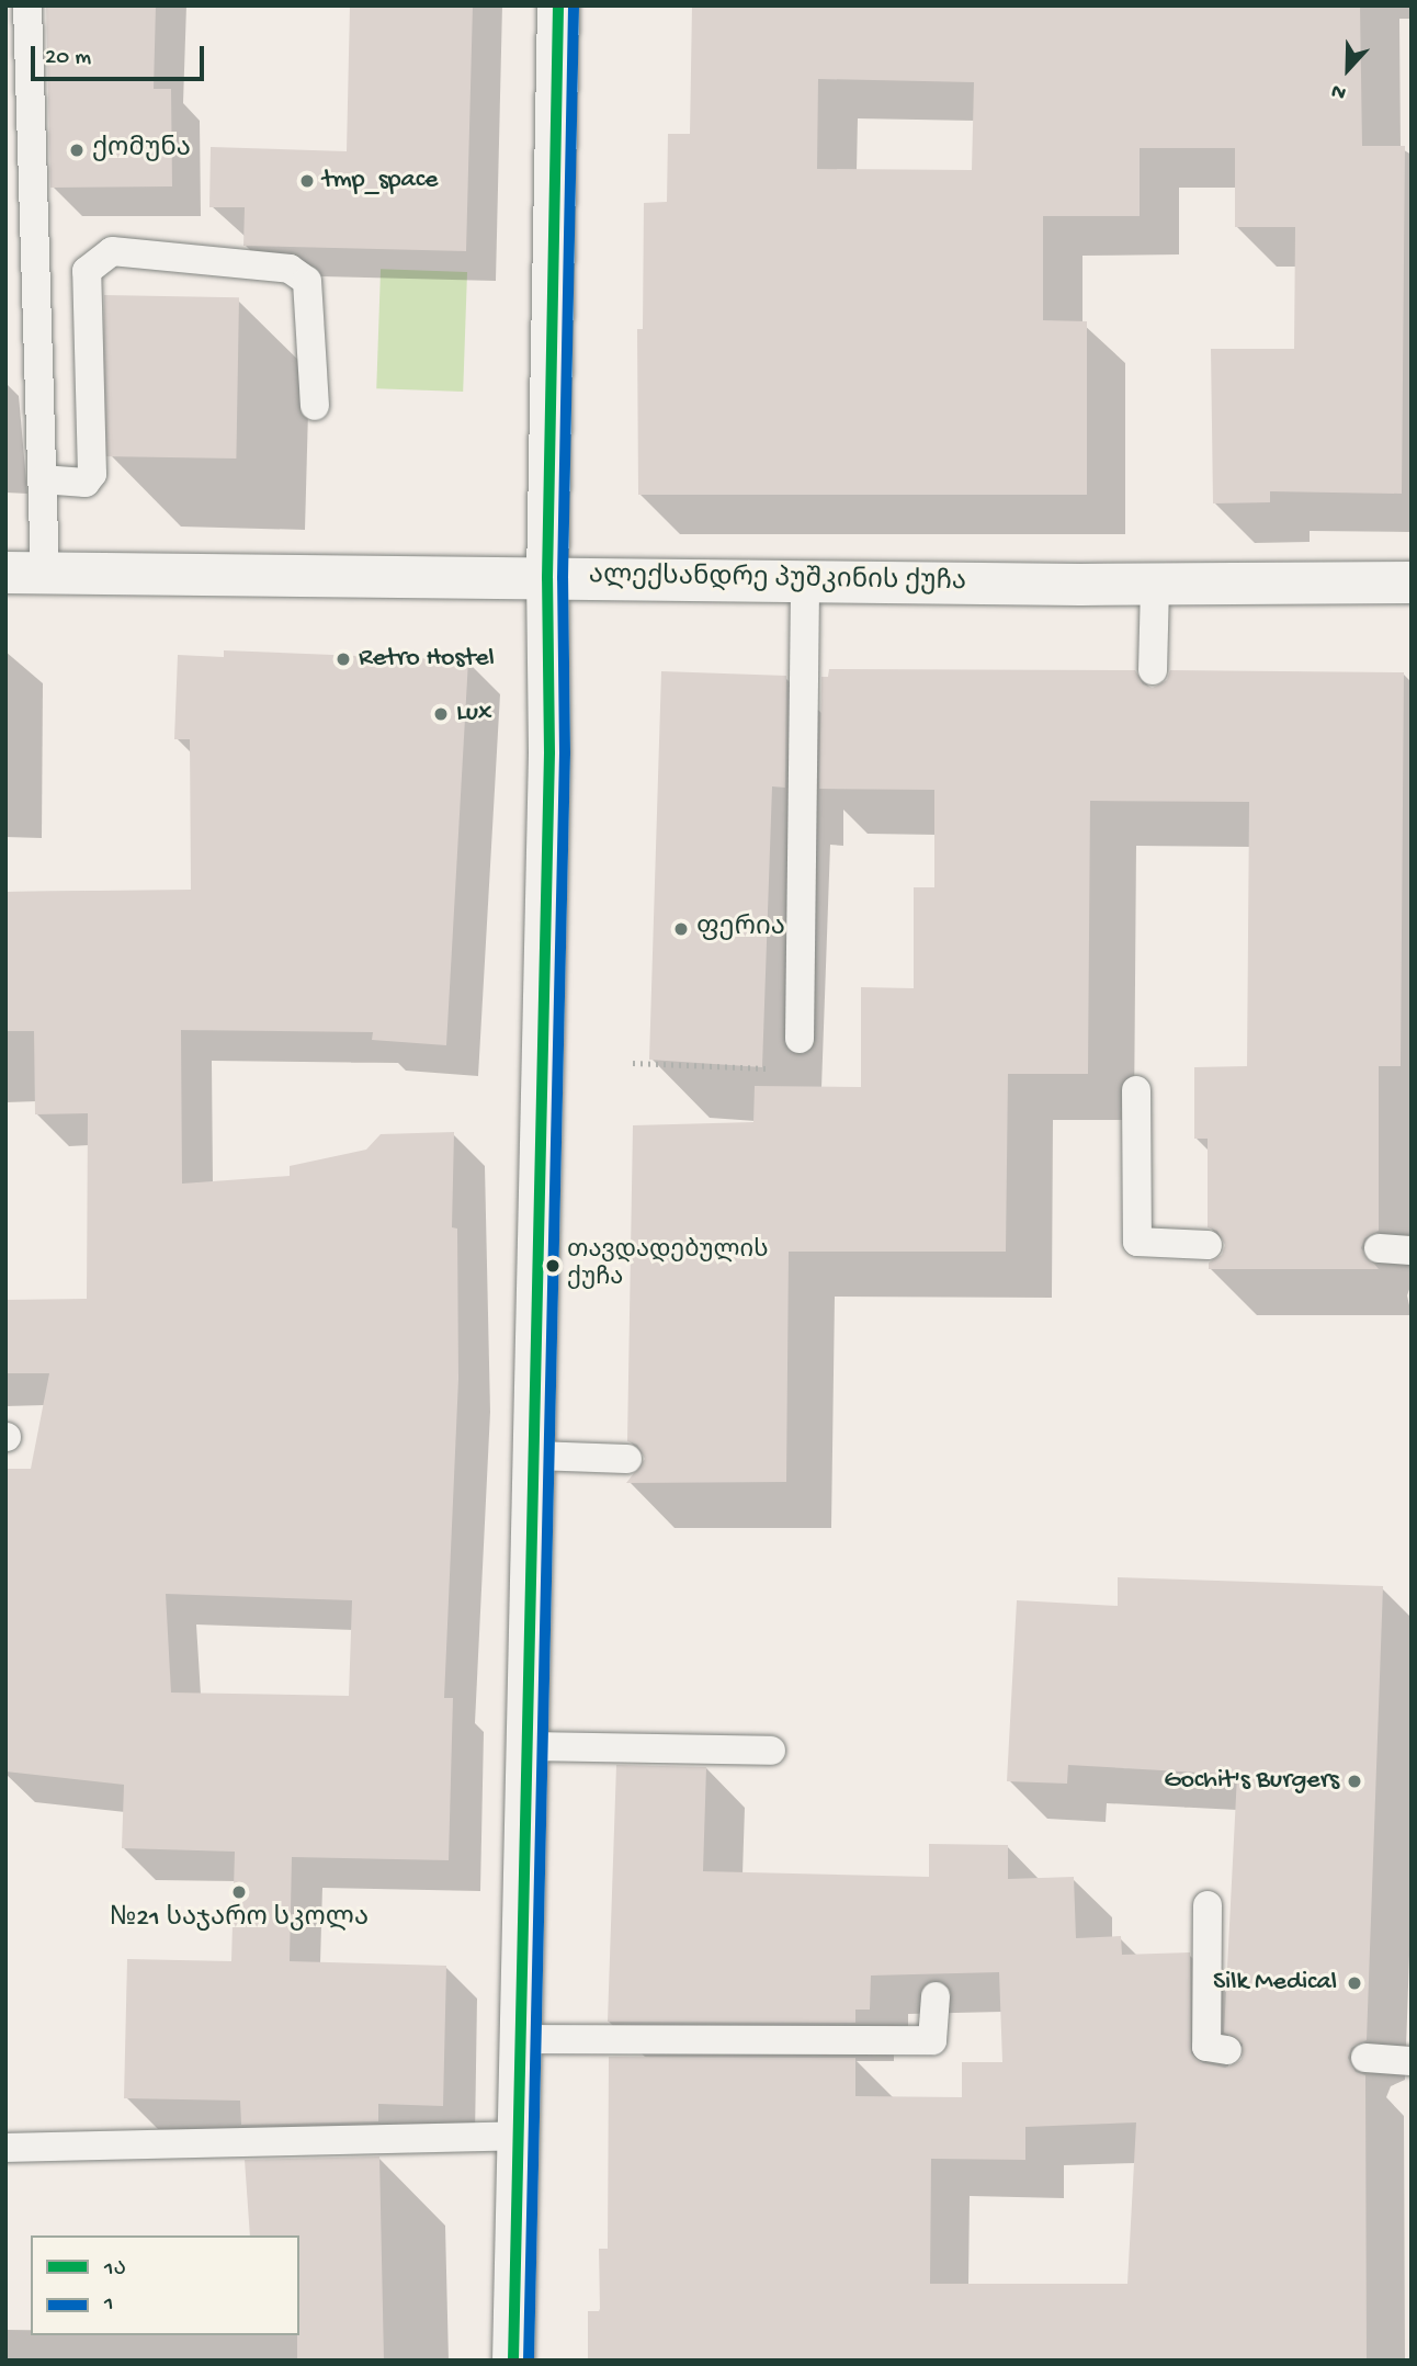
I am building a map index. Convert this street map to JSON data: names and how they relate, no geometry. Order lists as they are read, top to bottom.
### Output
{
  "streets": {
    "street": ["ალექსანდრე პუშკინის ქუჩა"]
  },
  "places": [
    "ქომუნა",
    "tmp_space",
    "Retro Hostel",
    "Lux",
    "ფერია",
    "თავდადებულის ქუჩა",
    "Gochit's Burgers",
    "№21 საჯარო სკოლა",
    "Silk Medical"
  ],
  "lines": ["transit line 1ა", "transit line 1"],
  "legend": ["1ა", "1"],
  "scale_bar": "20 m",
  "north": "bottom"
}
